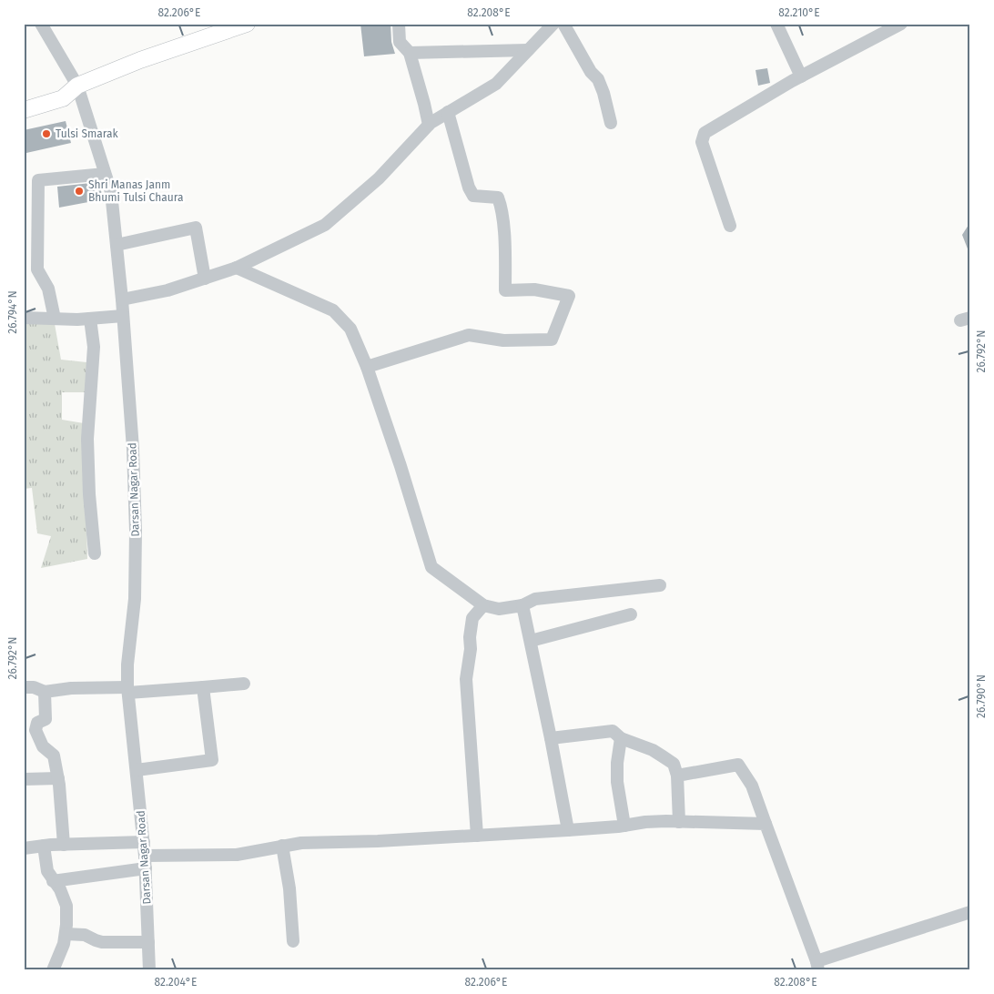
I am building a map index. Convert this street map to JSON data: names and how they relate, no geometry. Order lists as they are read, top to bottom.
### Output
{
  "streets": {
    "street": ["Darsan Nagar Road"]
  },
  "places": ["Tulsi Smarak", "Shri Manas Janm Bhumi Tulsi Chaura"],
  "coordinates": [
    "82.206°E",
    "82.208°E",
    "82.210°E",
    "26.794°N",
    "26.792°N",
    "26.790°N",
    "82.204°E"
  ]
}
